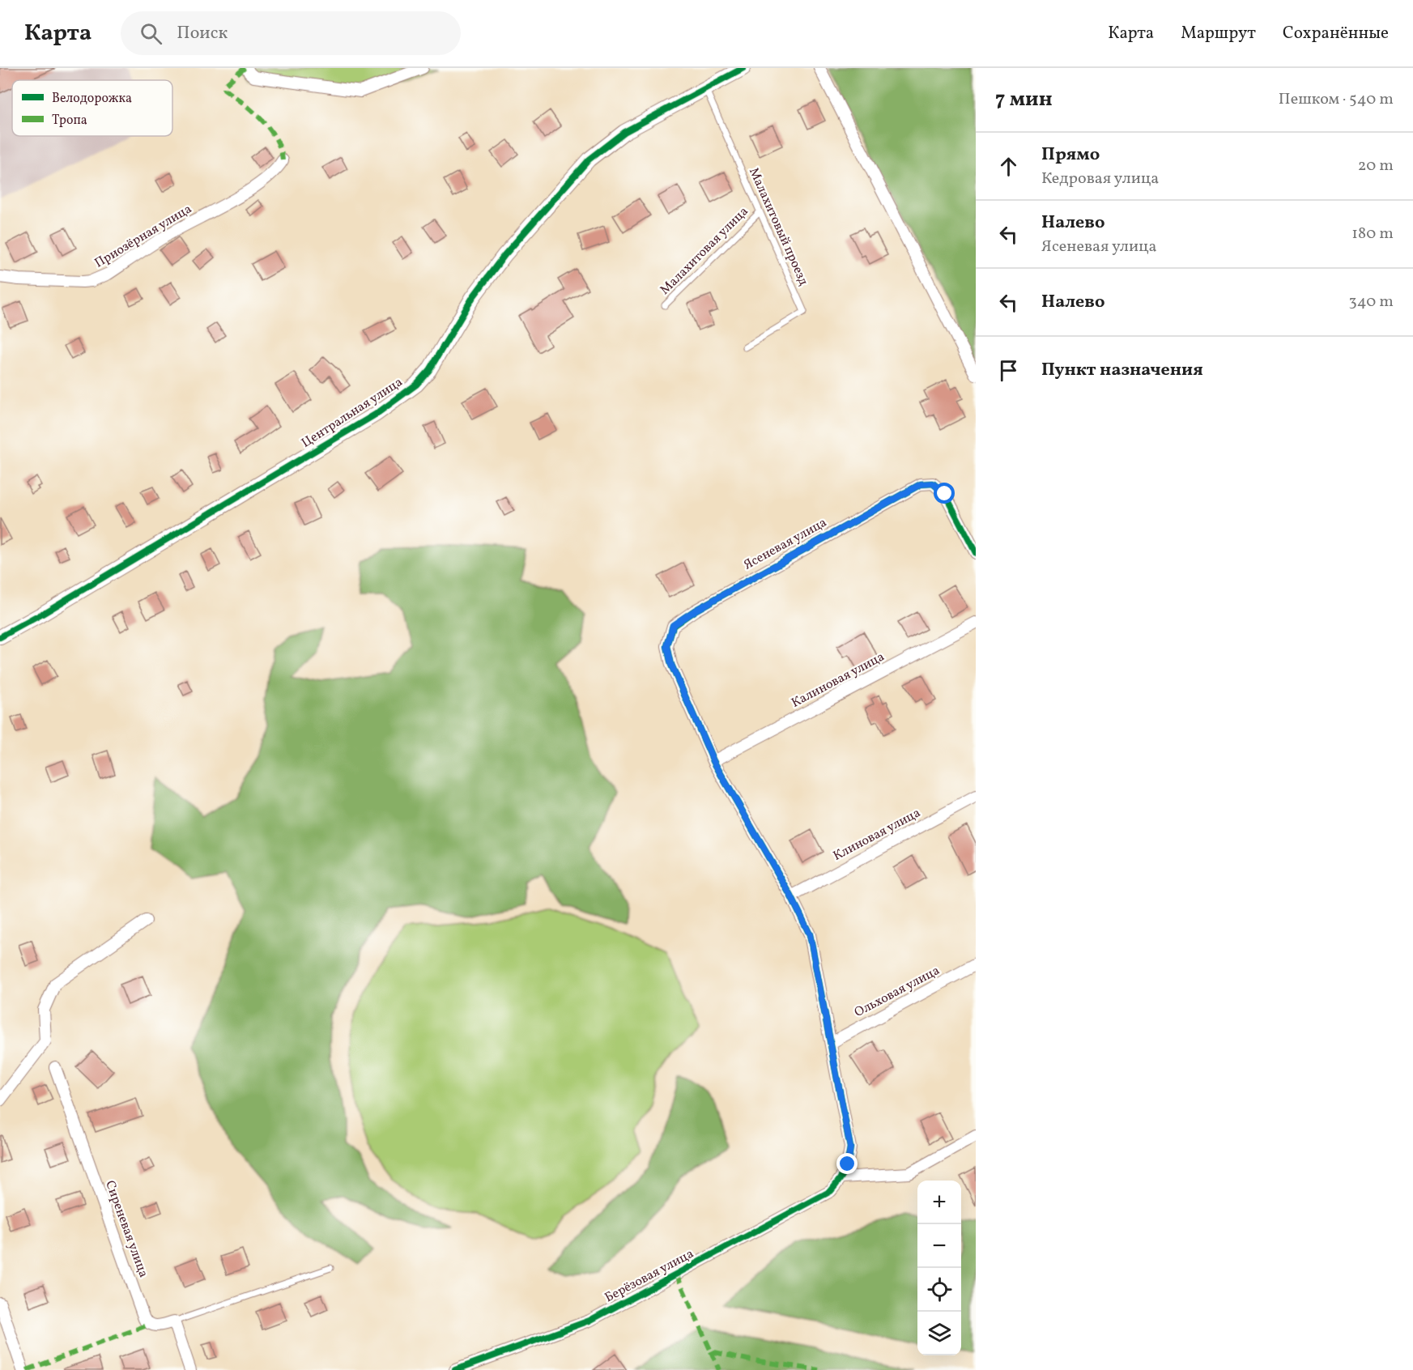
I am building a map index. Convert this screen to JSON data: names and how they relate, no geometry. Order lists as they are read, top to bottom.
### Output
{
  "streets": {
    "street": [
      "Приозёрная улица",
      "Центральная улица",
      "Ясеневая улица",
      "Калиновая улица",
      "Клиновая улица",
      "Ольховая улица",
      "Сиреневая улица",
      "Берёзовая улица"
    ],
    "lane": ["Малахитовый проезд", "Малахитовая улица"]
  },
  "crossings": [
    ["Малахитовый проезд", "Малахитовая улица"],
    ["Малахитовый проезд", "Центральная улица"],
    ["Ясеневая улица", "Калиновая улица"]
  ],
  "legend": ["Велодорожка", "Тропа"],
  "page": {
    "header": "Карта",
    "search": "Поиск",
    "nav": ["Карта", "Маршрут", "Сохранённые"],
    "heading": ["7 мин", "Пешком · 540 m"],
    "list": [
      ["Прямо", "Кедровая улица", "20 m"],
      ["Налево", "Ясеневая улица", "180 m"],
      ["Налево", "340 m"],
      "Пункт назначения"
    ],
    "map_buttons": ["+", "−"]
  }
}
